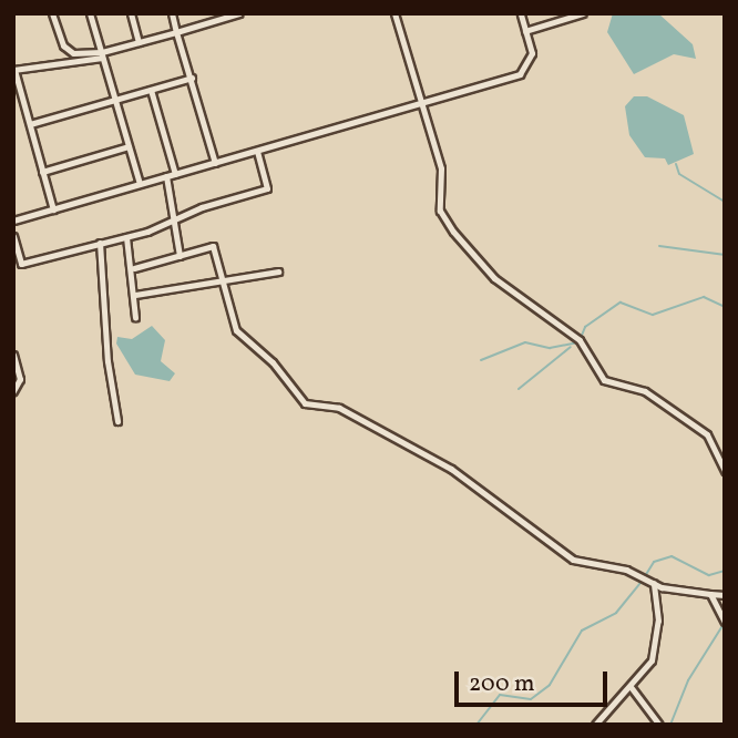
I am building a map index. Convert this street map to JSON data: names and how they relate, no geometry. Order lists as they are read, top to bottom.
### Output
{
  "scale_bar": "200 m"
}
